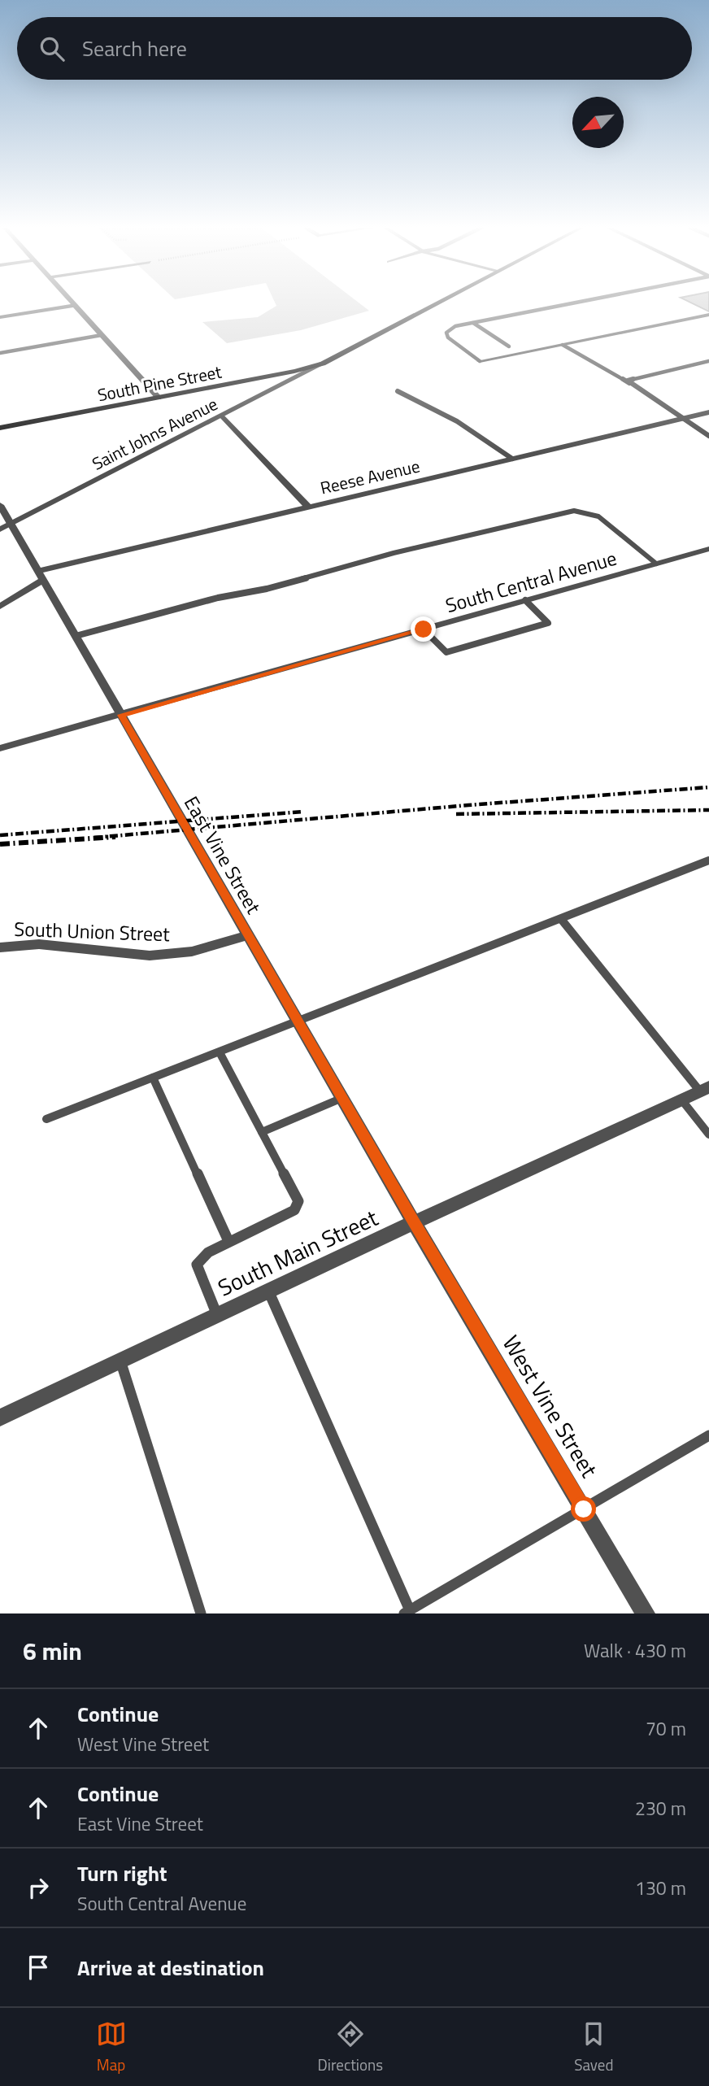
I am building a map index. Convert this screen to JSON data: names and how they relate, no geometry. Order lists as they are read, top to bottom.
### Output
{
  "streets": {
    "main road": ["South Pine Street"],
    "street": [
      "Saint Johns Avenue",
      "Reese Avenue",
      "South Central Avenue",
      "East Vine Street",
      "South Union Street",
      "South Main Street",
      "West Vine Street"
    ]
  },
  "crossings": [
    ["South Pine Street", "Saint Johns Avenue"],
    ["Saint Johns Avenue", "East Vine Street"],
    ["Reese Avenue", "East Vine Street"],
    ["South Central Avenue", "East Vine Street"],
    ["East Vine Street", "South Union Street"],
    ["East Vine Street", "South Main Street"],
    ["East Vine Street", "West Vine Street"],
    ["South Main Street", "West Vine Street"]
  ],
  "north": "bottom left",
  "page": {
    "search": "Search here",
    "heading": ["6 min", "Walk · 430 m"],
    "list": [
      ["Continue", "West Vine Street", "70 m"],
      ["Continue", "East Vine Street", "230 m"],
      ["Turn right", "South Central Avenue", "130 m"],
      "Arrive at destination"
    ],
    "nav": ["Map", "Directions", "Saved"]
  }
}
